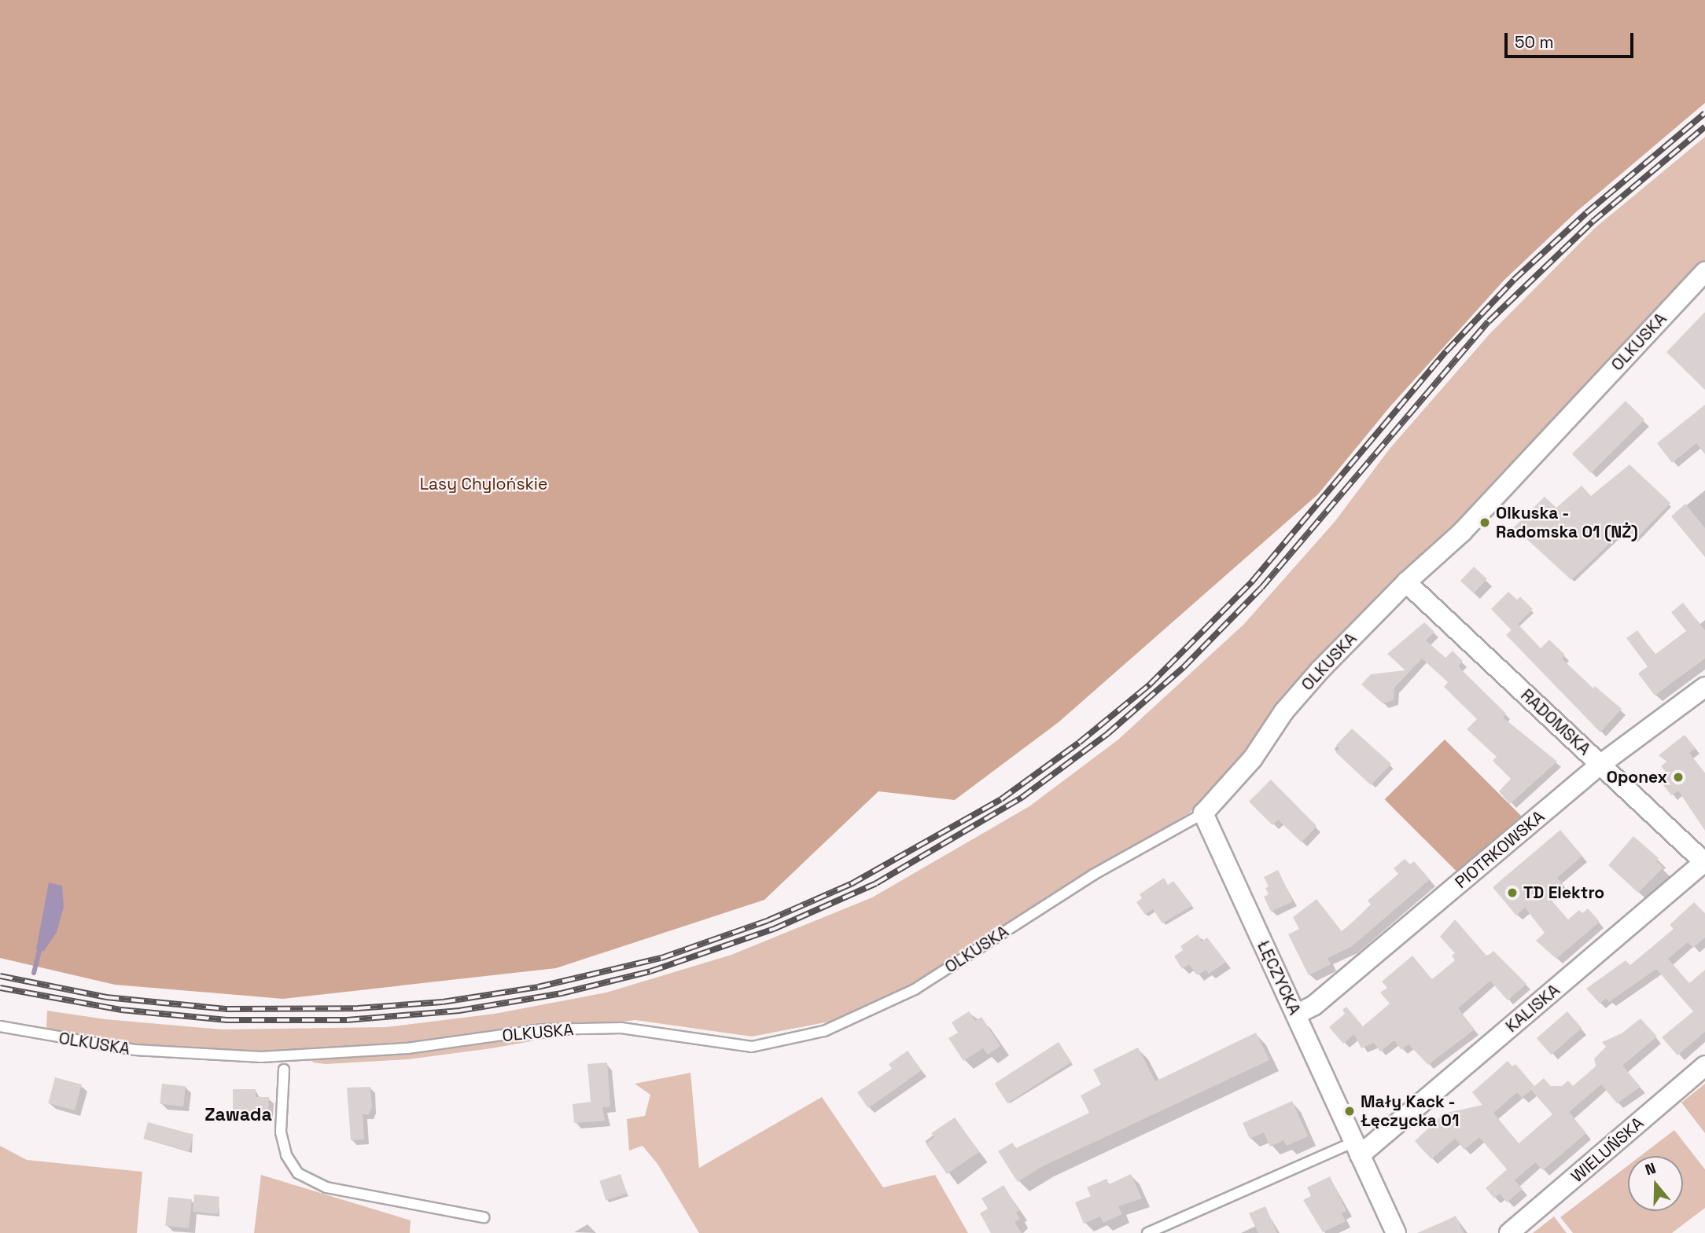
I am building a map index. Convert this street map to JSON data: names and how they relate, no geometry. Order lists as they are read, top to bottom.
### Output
{
  "streets": {
    "street": [
      "OLKUSKA",
      "RADOMSKA",
      "PIOTRKOWSKA",
      "ŁĘCZYCKA",
      "KALISKA",
      "WIELUŃSKA"
    ]
  },
  "crossings": [
    ["OLKUSKA", "RADOMSKA"],
    ["OLKUSKA", "ŁĘCZYCKA"],
    ["RADOMSKA", "PIOTRKOWSKA"],
    ["RADOMSKA", "KALISKA"],
    ["PIOTRKOWSKA", "ŁĘCZYCKA"],
    ["ŁĘCZYCKA", "KALISKA"]
  ],
  "districts": ["Zawada"],
  "parks": ["Lasy Chylońskie"],
  "places": [
    "Olkuska - Radomska 01 (NŻ)",
    "Oponex",
    "TD Elektro",
    "Mały Kack - Łęczycka 01"
  ],
  "scale_bar": "50 m",
  "north": "top"
}
